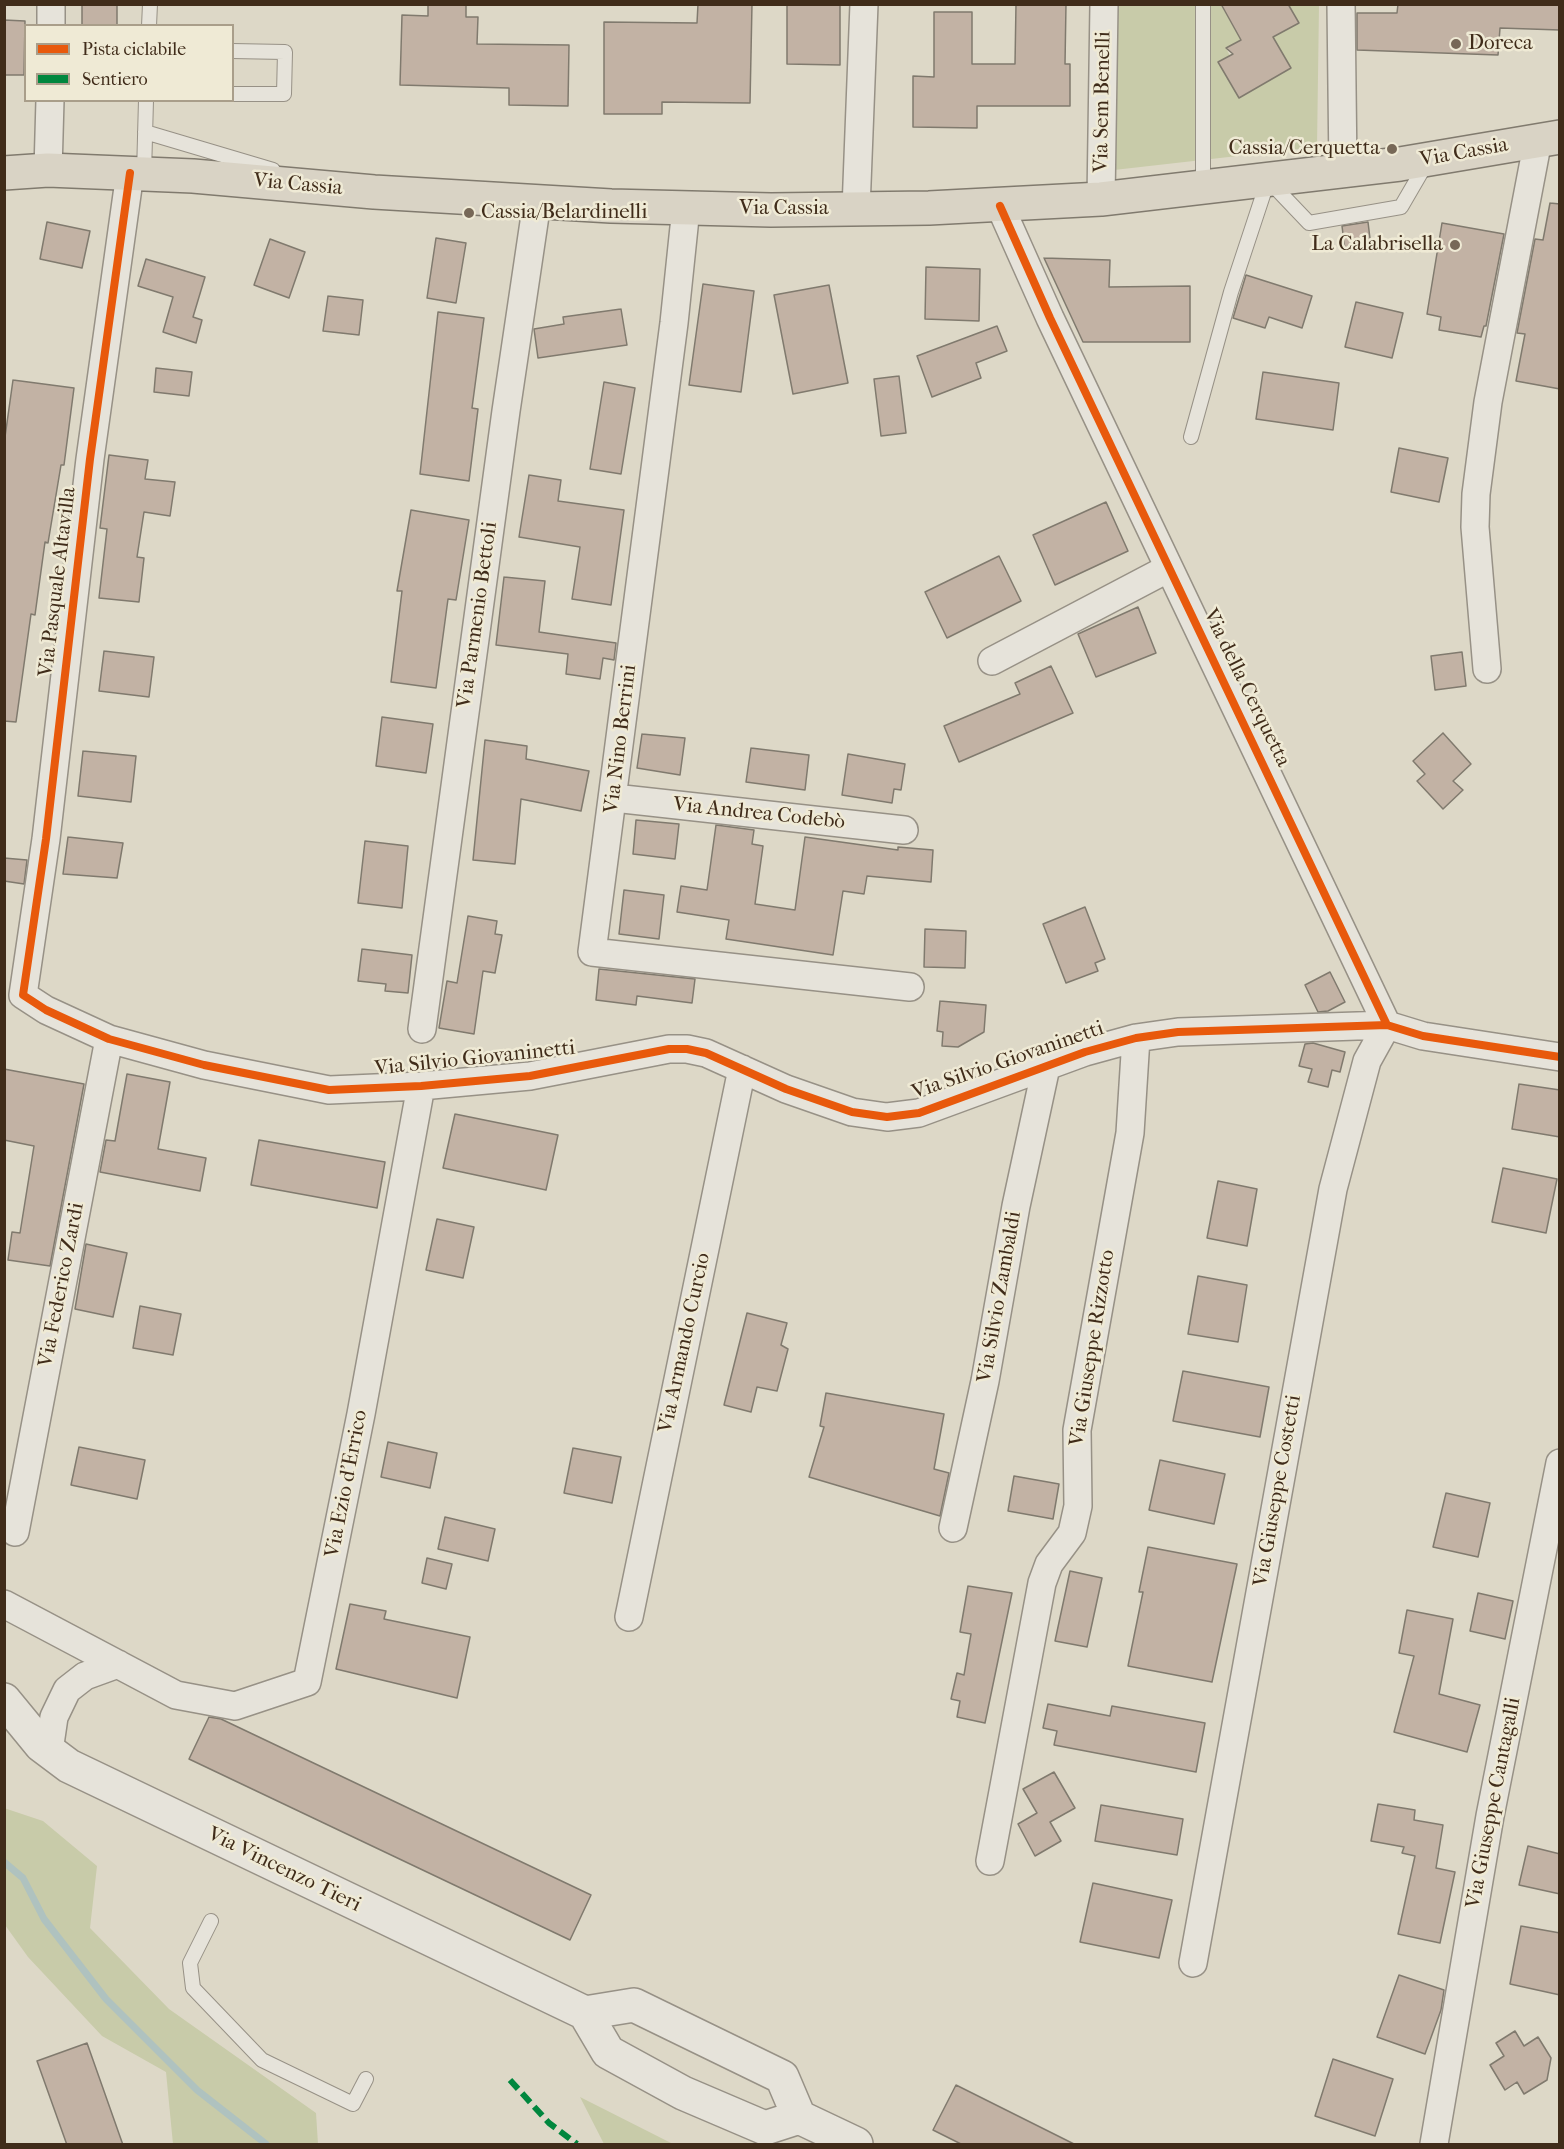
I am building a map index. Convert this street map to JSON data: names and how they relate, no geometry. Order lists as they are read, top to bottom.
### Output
{
  "streets": {
    "main road": ["Via Cassia"],
    "street": [
      "Via Sem Benelli",
      "Via Pasquale Altavilla",
      "Via Parmenio Bettoli",
      "Via della Cerquetta",
      "Via Nino Berrini",
      "Via Andrea Codebò",
      "Via Silvio Giovaninetti",
      "Via Federico Zardi",
      "Via Silvio Zambaldi",
      "Via Armando Curcio",
      "Via Giuseppe Rizzotto",
      "Via Ezio d'Errico",
      "Via Giuseppe Costetti",
      "Via Giuseppe Cantagalli",
      "Via Vincenzo Tieri"
    ]
  },
  "crossings": [
    ["Via Sem Benelli", "Via Cassia"],
    ["Via Cassia", "Via Pasquale Altavilla"],
    ["Via Cassia", "Via Parmenio Bettoli"],
    ["Via Cassia", "Via della Cerquetta"],
    ["Via Cassia", "Via Nino Berrini"],
    ["Via Pasquale Altavilla", "Via Silvio Giovaninetti"],
    ["Via della Cerquetta", "Via Silvio Giovaninetti"],
    ["Via della Cerquetta", "Via Giuseppe Costetti"],
    ["Via Nino Berrini", "Via Andrea Codebò"],
    ["Via Silvio Giovaninetti", "Via Federico Zardi"],
    ["Via Silvio Giovaninetti", "Via Silvio Zambaldi"],
    ["Via Silvio Giovaninetti", "Via Armando Curcio"],
    ["Via Silvio Giovaninetti", "Via Giuseppe Rizzotto"],
    ["Via Silvio Giovaninetti", "Via Ezio d'Errico"],
    ["Via Silvio Giovaninetti", "Via Giuseppe Costetti"]
  ],
  "places": [
    "Doreca",
    "Cassia/Cerquetta",
    "Cassia/Belardinelli",
    "La Calabrisella"
  ],
  "legend": ["Pista ciclabile", "Sentiero"]
}
